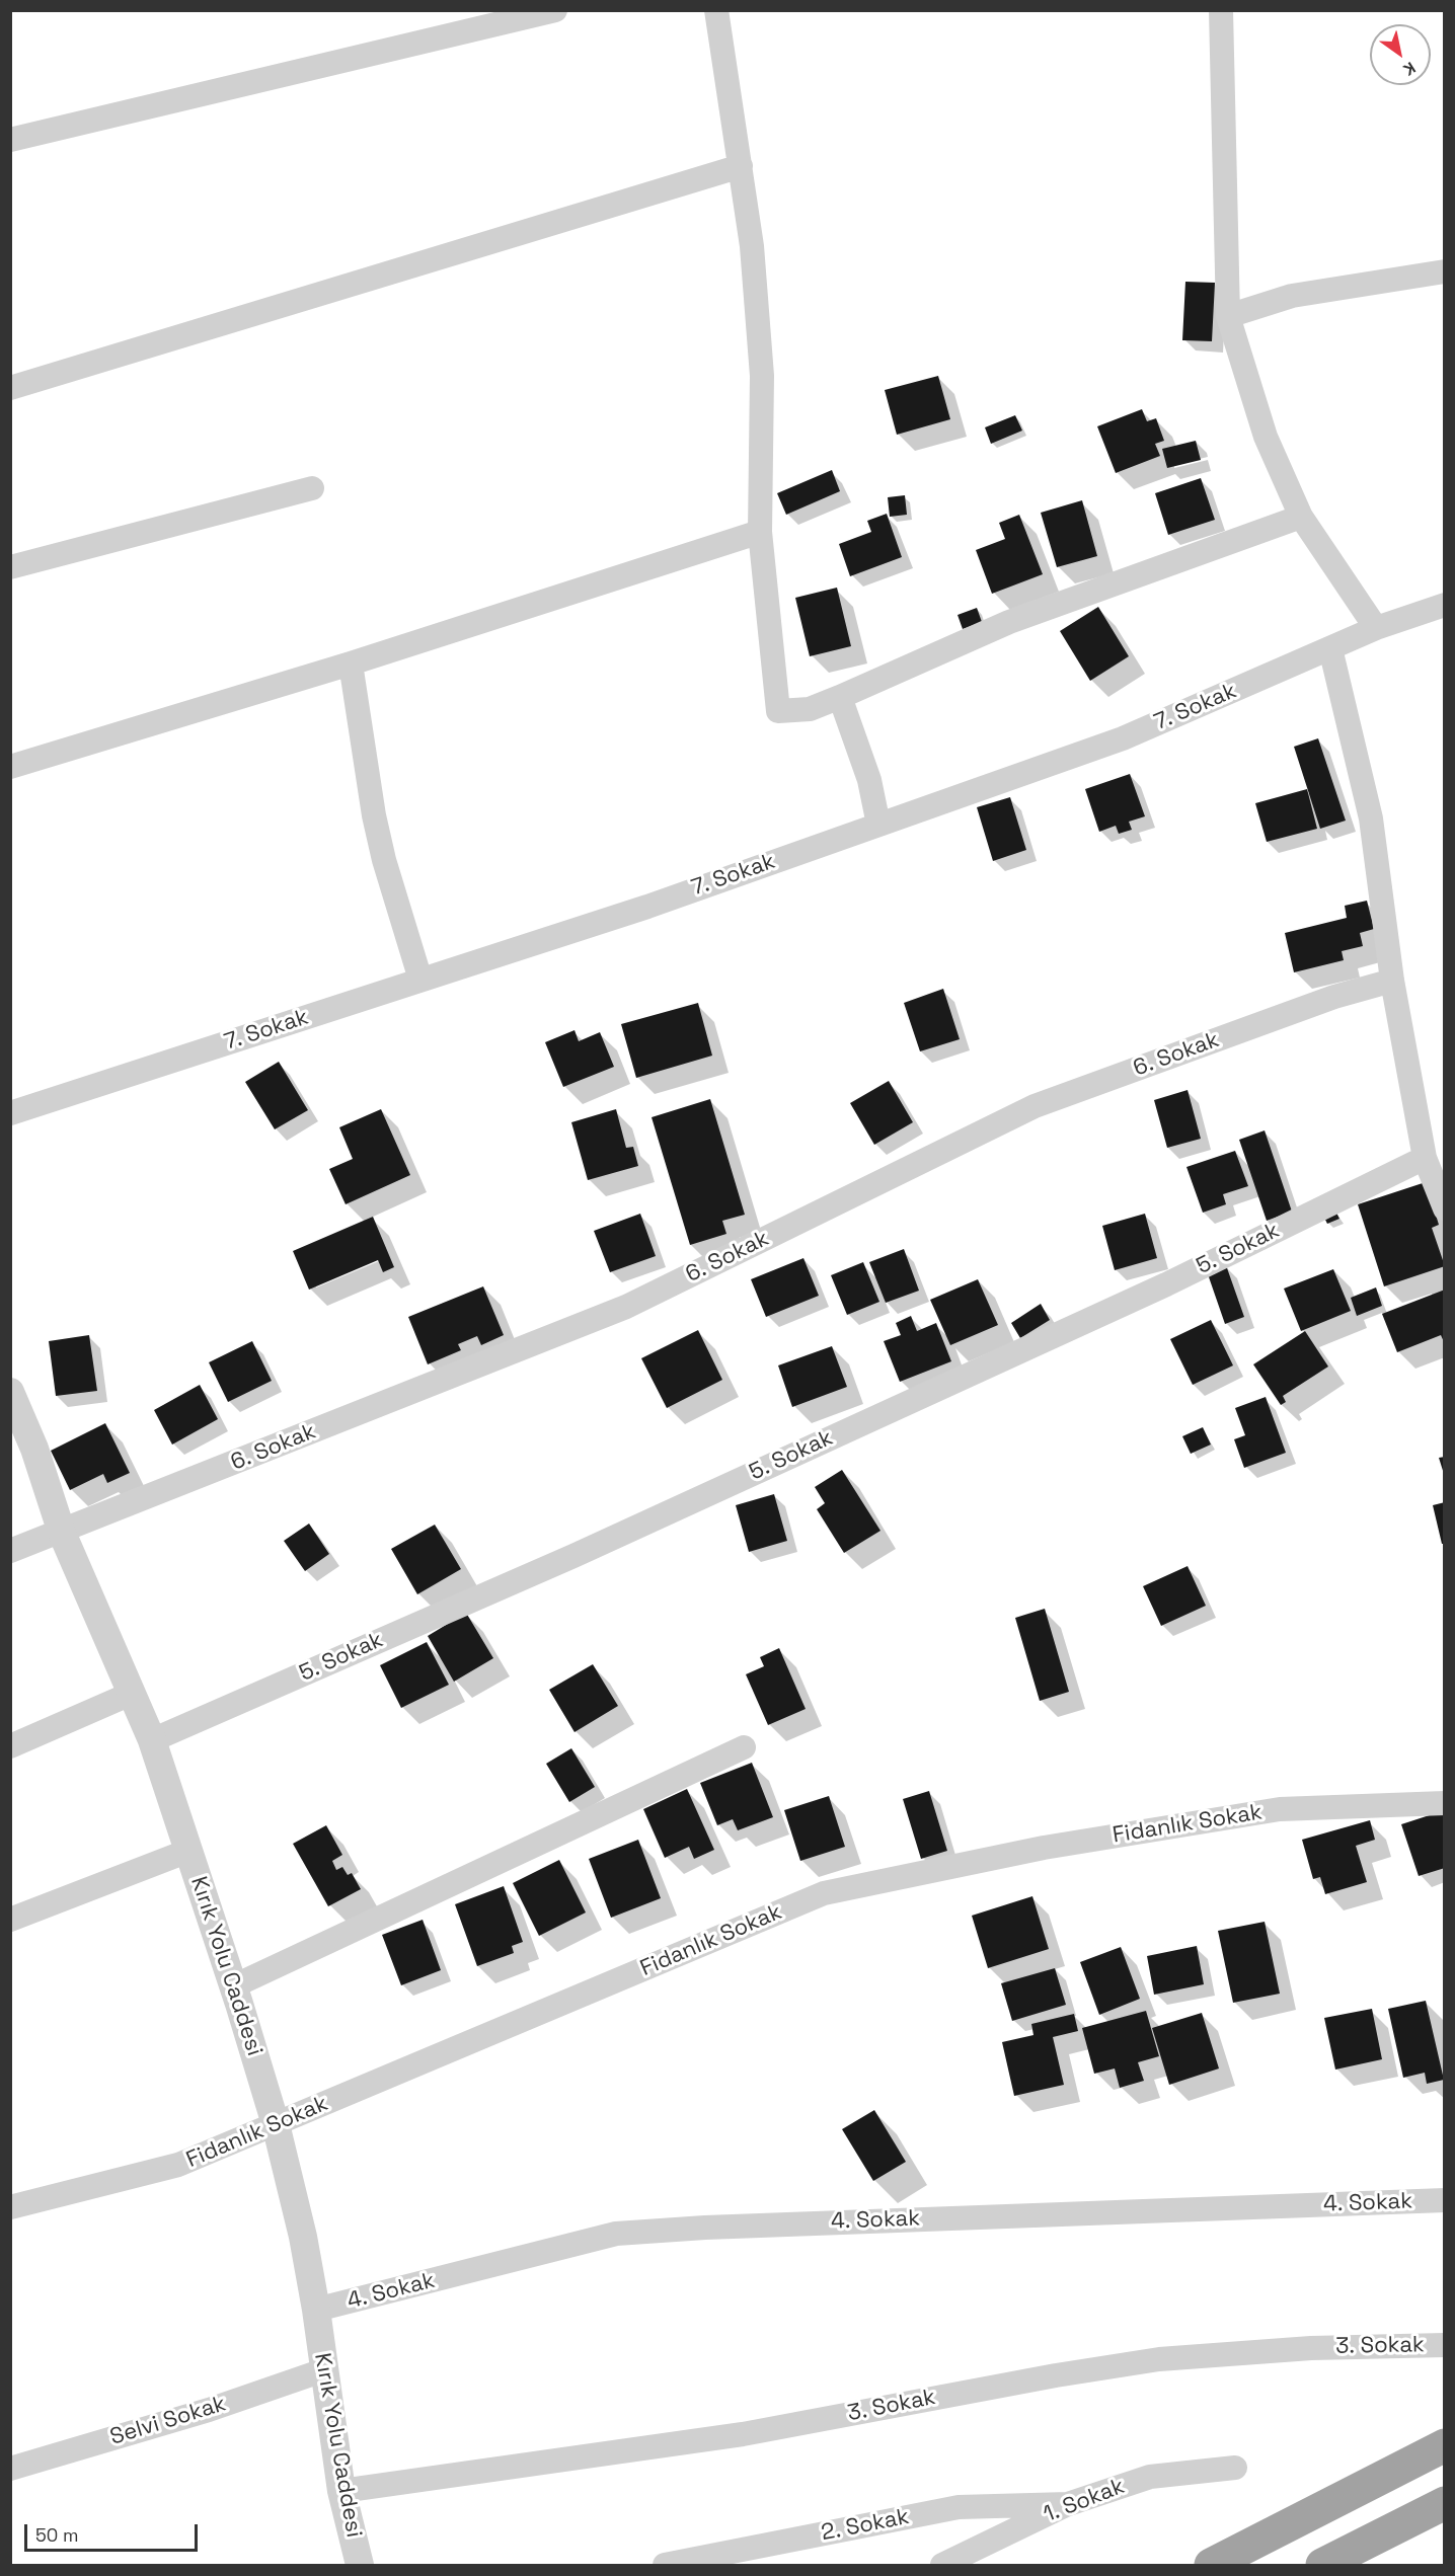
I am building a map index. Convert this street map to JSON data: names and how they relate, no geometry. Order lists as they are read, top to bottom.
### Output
{
  "streets": {
    "street": [
      "7. Sokak",
      "6. Sokak",
      "5. Sokak",
      "Fidanlık Sokak",
      "Kırık Yolu Caddesi",
      "4. Sokak",
      "3. Sokak",
      "Selvi Sokak",
      "1. Sokak",
      "2. Sokak"
    ]
  },
  "crossings": [
    ["6. Sokak", "Kırık Yolu Caddesi"],
    ["5. Sokak", "Kırık Yolu Caddesi"],
    ["Fidanlık Sokak", "Kırık Yolu Caddesi"],
    ["Kırık Yolu Caddesi", "4. Sokak"],
    ["Kırık Yolu Caddesi", "3. Sokak"],
    ["Kırık Yolu Caddesi", "Selvi Sokak"],
    ["1. Sokak", "2. Sokak"]
  ],
  "scale_bar": "50 m",
  "north": "bottom right"
}
